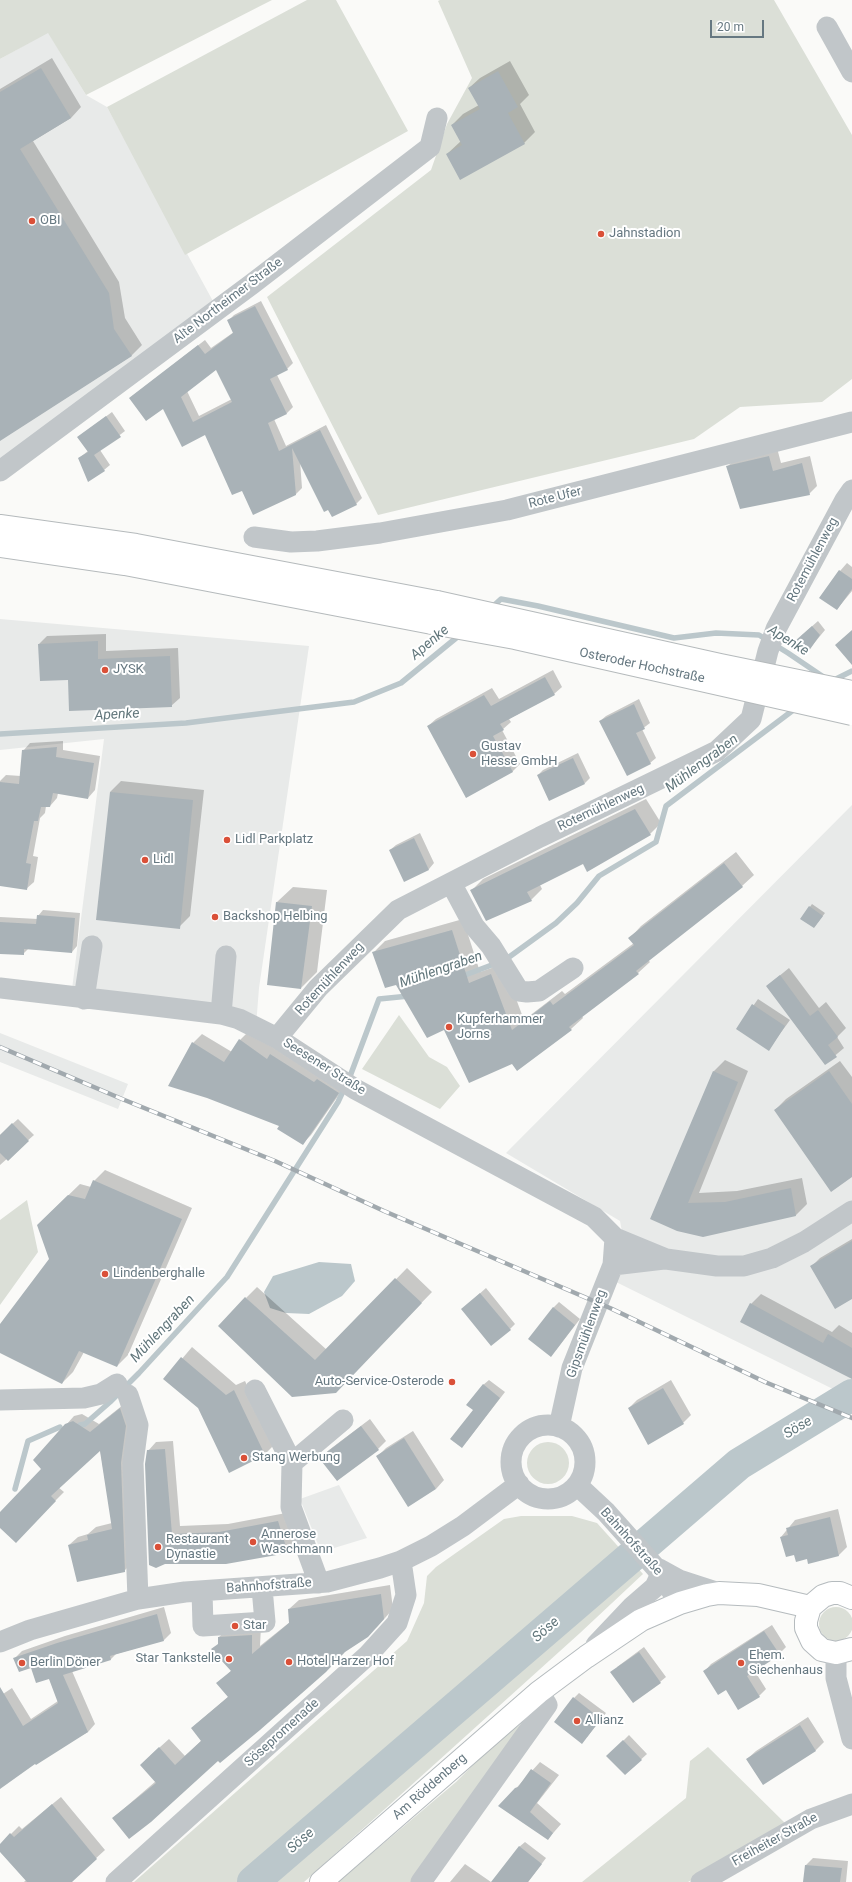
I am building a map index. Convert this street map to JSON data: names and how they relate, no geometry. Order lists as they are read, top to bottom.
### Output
{
  "streets": {
    "main road": ["Osteroder Hochstraße", "Am Röddenberg"],
    "street": [
      "Alte Northeimer Straße",
      "Rote Ufer",
      "Rotemühlenweg",
      "Seesener Straße",
      "Gipsmühlenweg",
      "Bahnhofstraße",
      "Sösepromenade",
      "Freiheiter Straße"
    ]
  },
  "crossings": [
    ["Rotemühlenweg", "Seesener Straße"],
    ["Seesener Straße", "Gipsmühlenweg"],
    ["Gipsmühlenweg", "Bahnhofstraße"],
    ["Bahnhofstraße", "Sösepromenade"],
    ["Bahnhofstraße", "Am Röddenberg"]
  ],
  "water": ["Apenke", "Mühlengraben", "Söse"],
  "places": [
    "OBI",
    "Jahnstadion",
    "JYSK",
    "Gustav Hesse GmbH",
    "Lidl Parkplatz",
    "Lidl",
    "Backshop Helbing",
    "Kupferhammer Jorns",
    "Lindenberghalle",
    "Auto-Service-Osterode",
    "Stang Werbung",
    "Annerose Waschmann",
    "Restaurant Dynastie",
    "Star",
    "Star Tankstelle",
    "Hotel Harzer Hof",
    "Berlin Döner",
    "Ehem. Siechenhaus",
    "Allianz"
  ],
  "scale_bar": "20 m"
}
